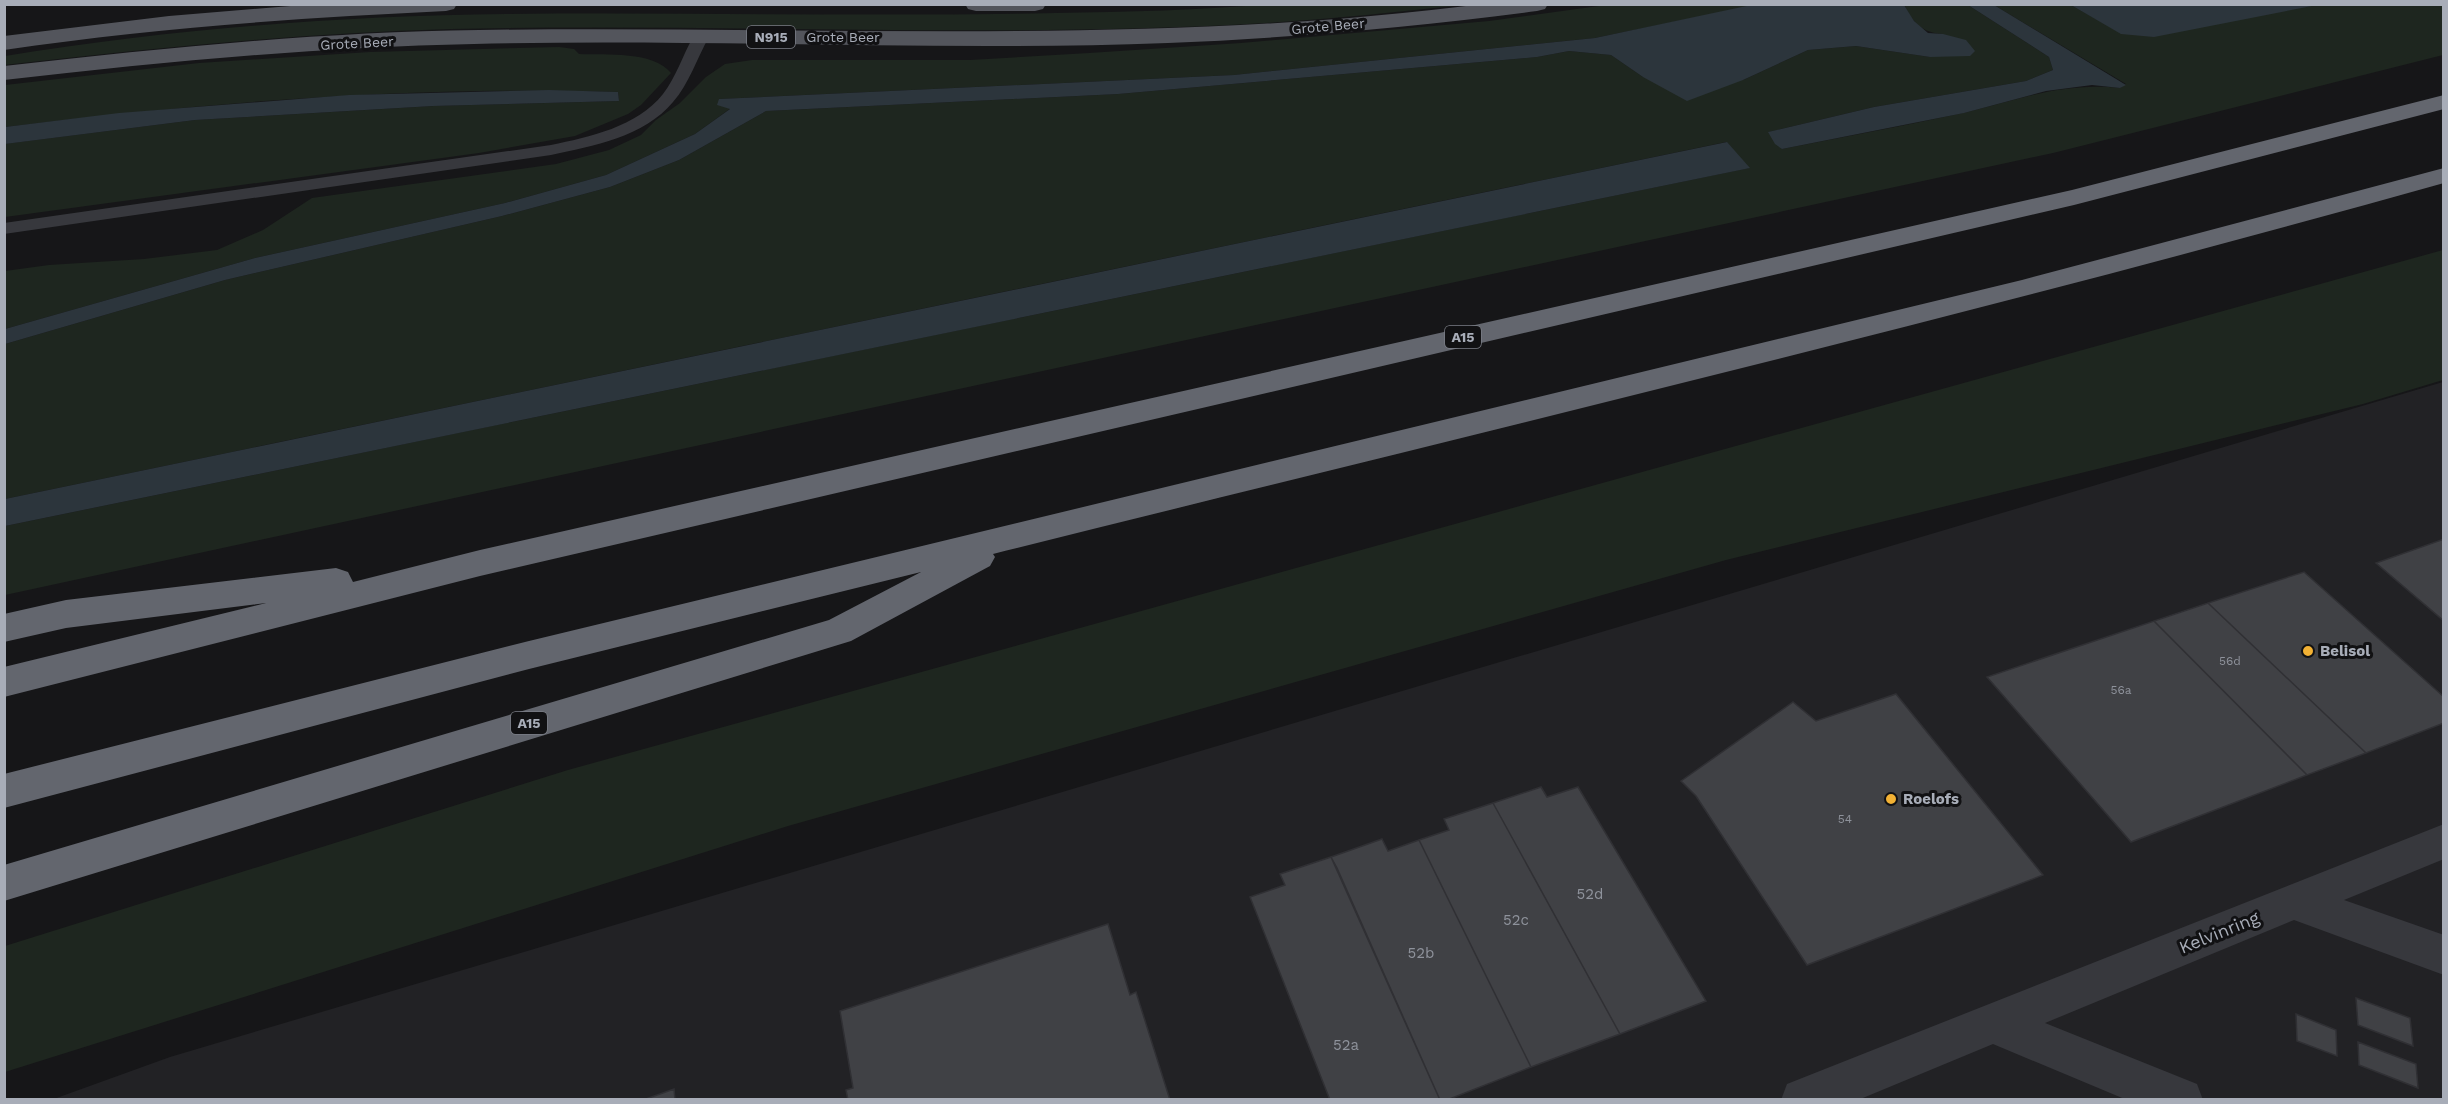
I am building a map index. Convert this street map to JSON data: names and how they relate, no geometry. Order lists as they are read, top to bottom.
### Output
{
  "streets": {
    "highway": ["A15"],
    "main road": ["Grote Beer", "N915"],
    "street": ["Kelvinring"]
  },
  "places": ["Belisol", "Roelofs"],
  "house_numbers": [
    "56d",
    "56a",
    "54",
    "52d",
    "52c",
    "52b",
    "52a"
  ]
}
